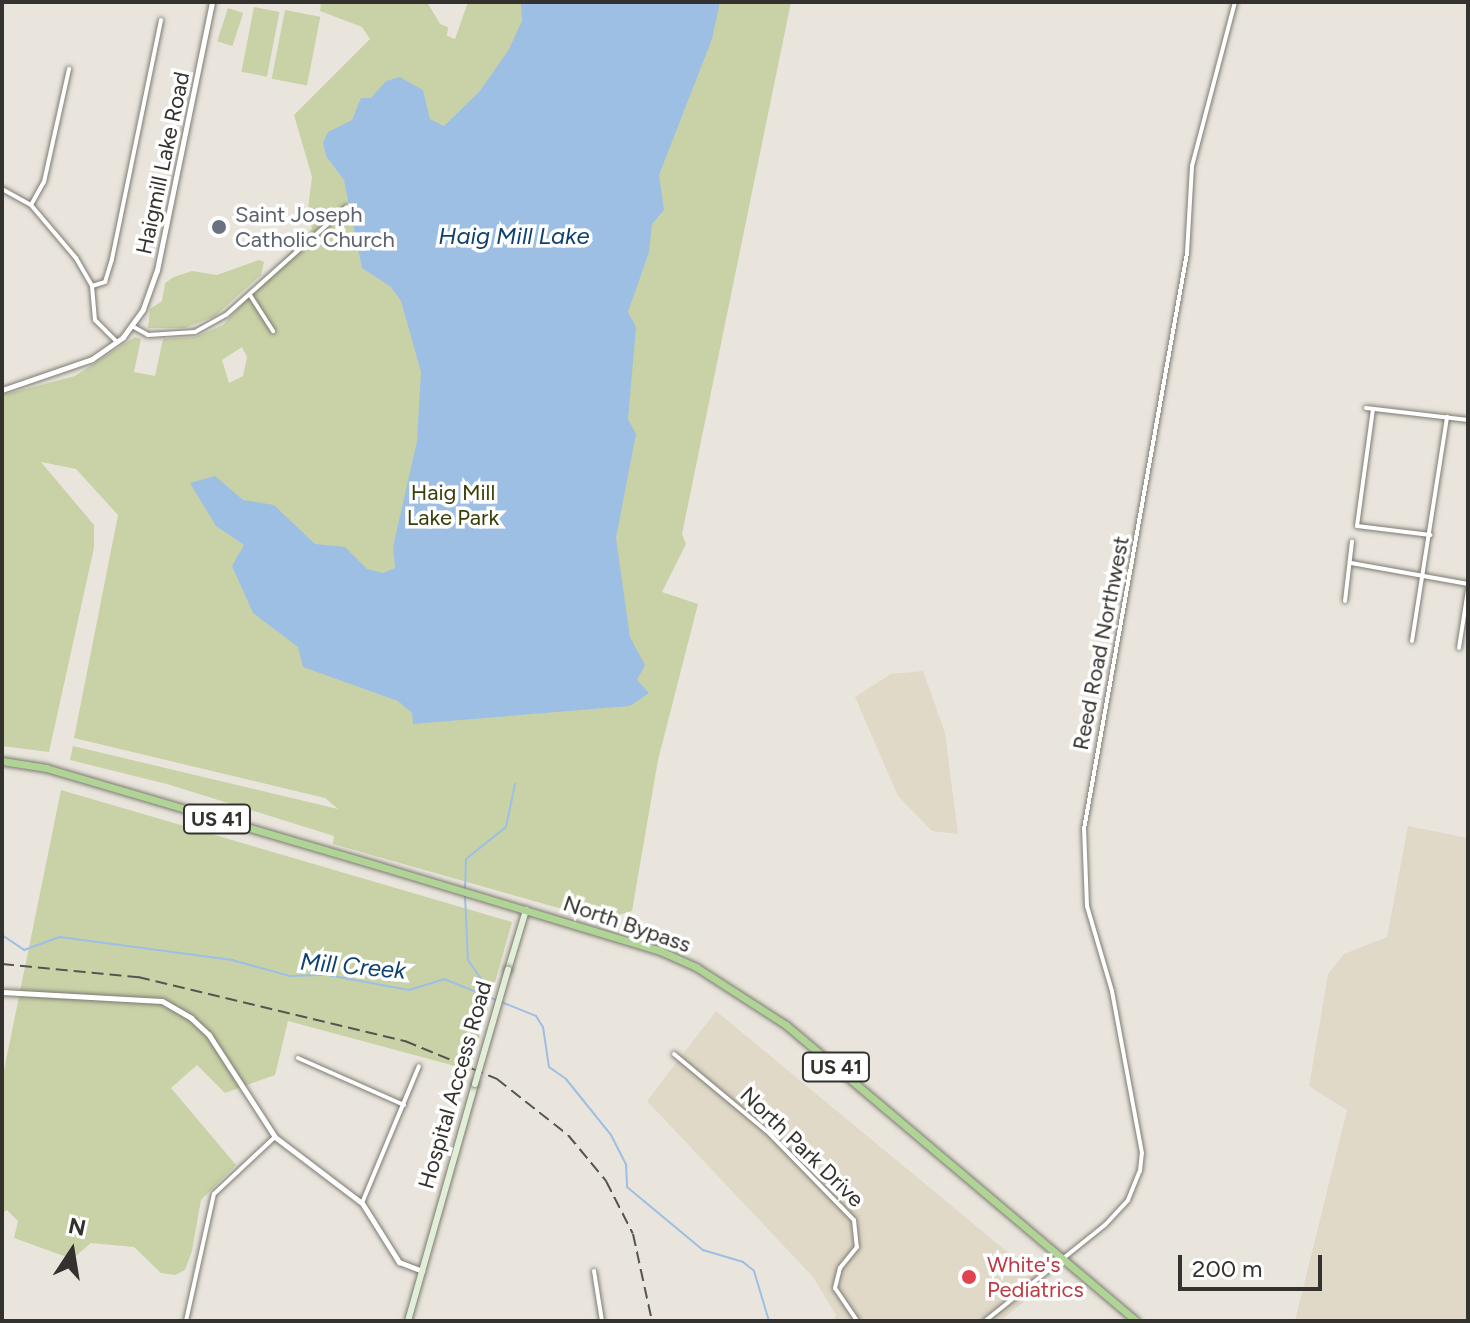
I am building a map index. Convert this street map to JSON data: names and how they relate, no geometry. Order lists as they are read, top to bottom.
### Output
{
  "streets": {
    "highway": ["US 41", "North Bypass"],
    "main road": ["Hospital Access Road"],
    "street": ["Haigmill Lake Road", "Reed Road Northwest", "North Park Drive"]
  },
  "crossings": [
    ["Reed Road Northwest", "North Bypass"],
    ["North Bypass", "Hospital Access Road"]
  ],
  "water": ["Haig Mill Lake", "Mill Creek"],
  "parks": ["Haig Mill Lake Park"],
  "places": ["Saint Joseph Catholic Church", "White's Pediatrics"],
  "scale_bar": "200 m",
  "north": "top"
}
